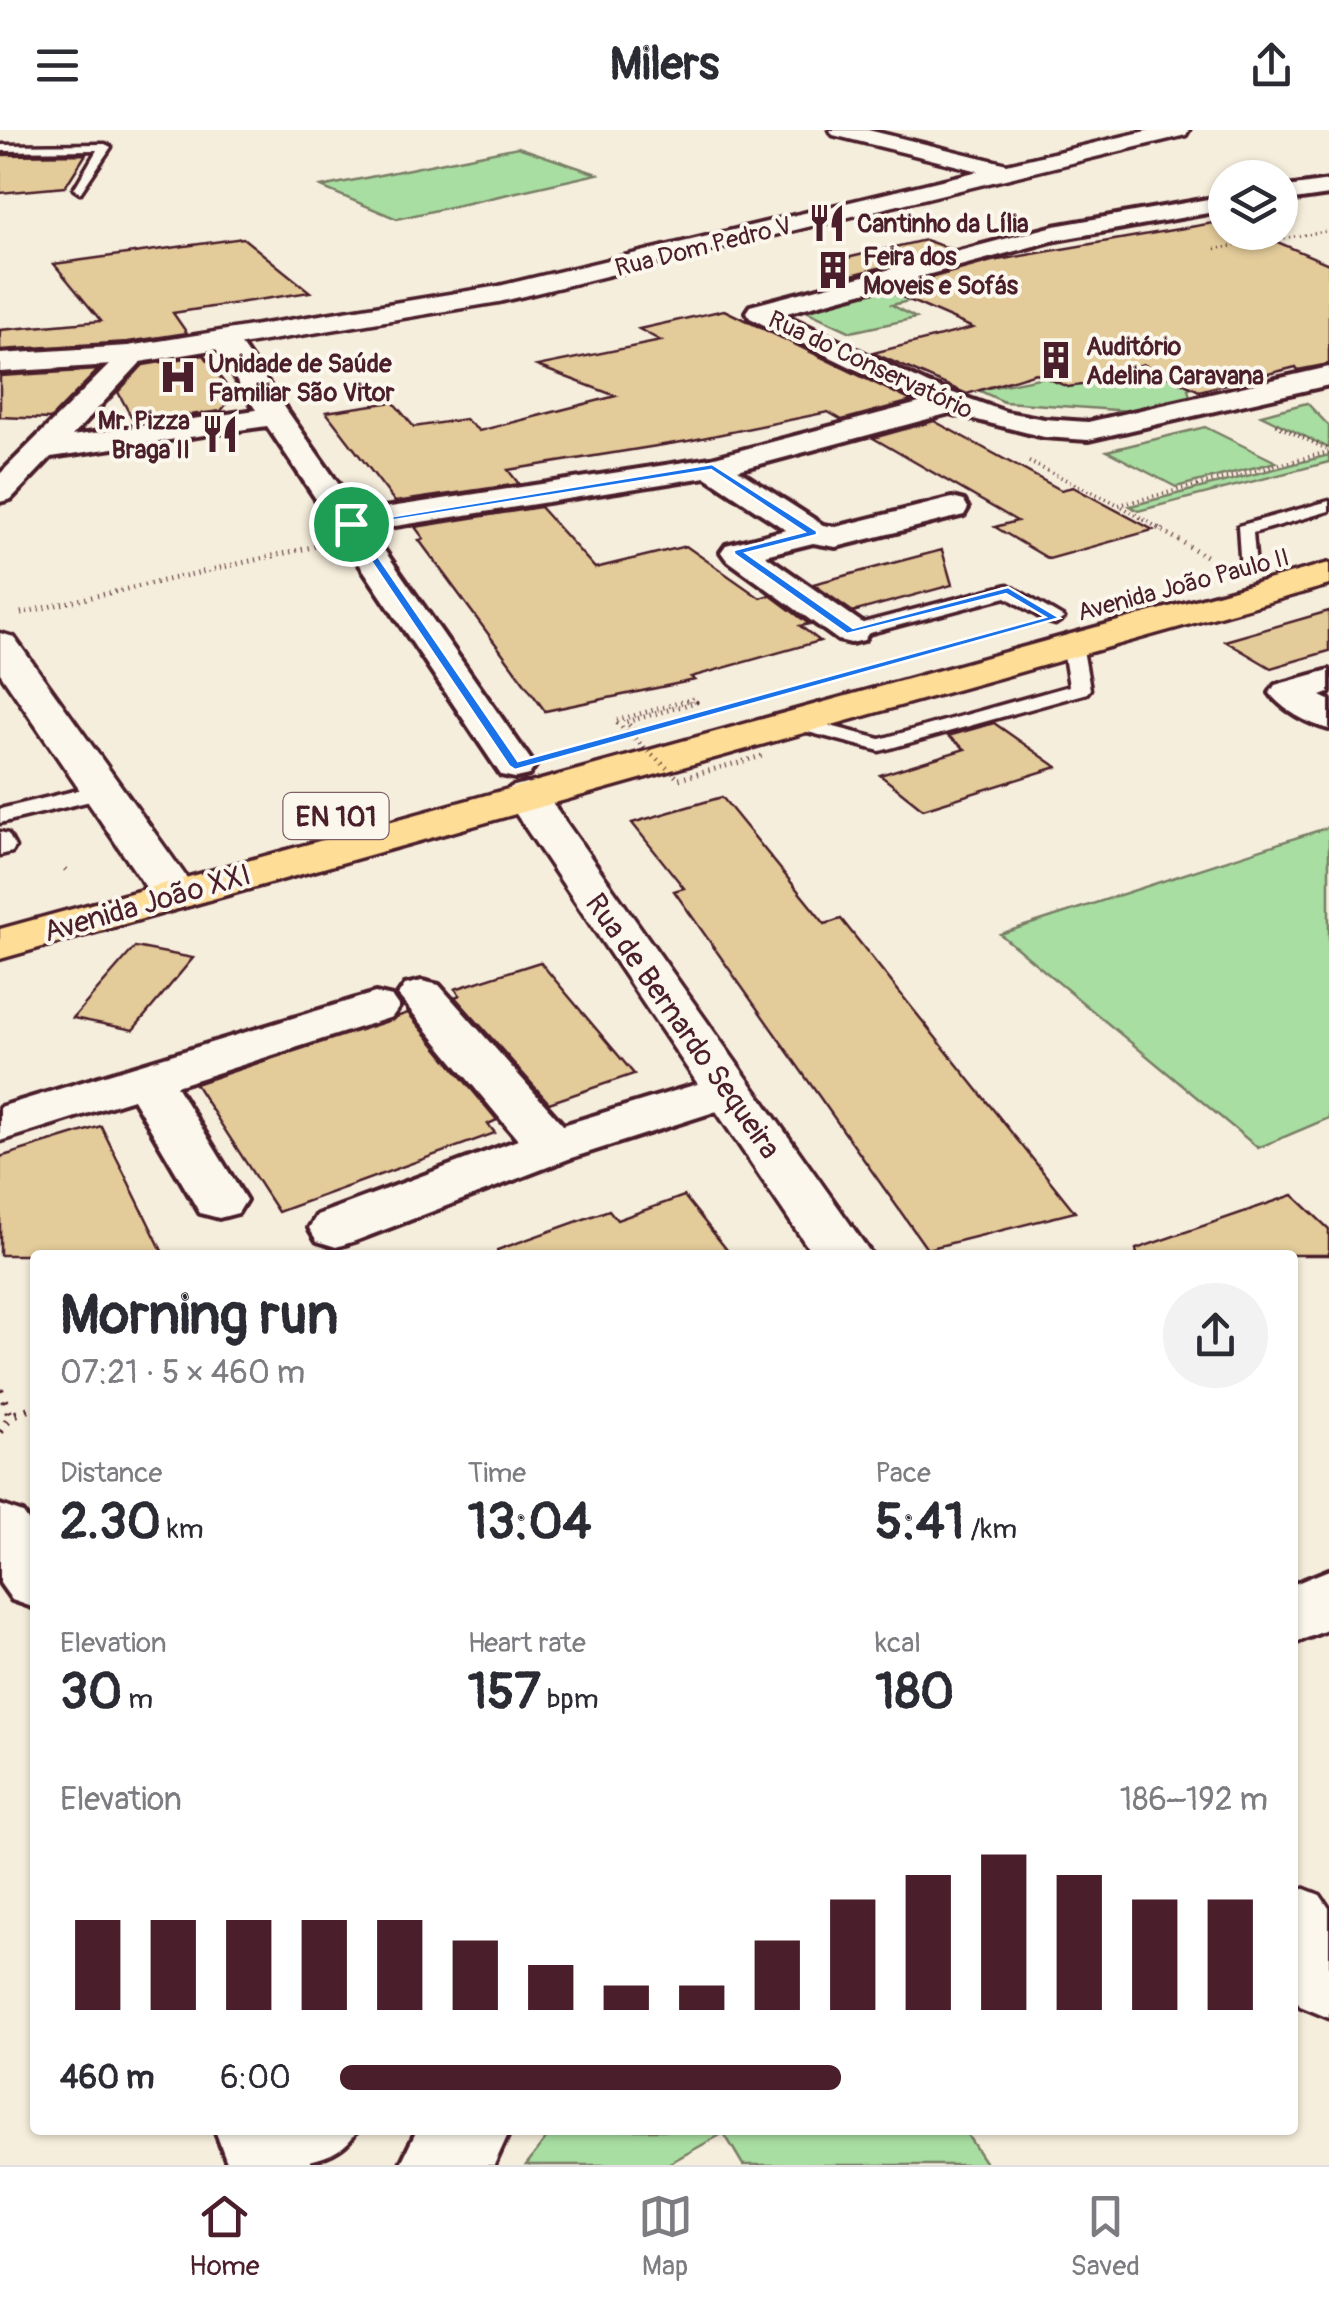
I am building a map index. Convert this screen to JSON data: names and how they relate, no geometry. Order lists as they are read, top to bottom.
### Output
{
  "streets": {
    "main road": ["Avenida João Paulo II", "EN 101", "Avenida João XXI"],
    "street": ["Rua Dom Pedro V", "Rua do Conservatório", "Rua de Bernardo Sequeira"]
  },
  "crossings": [
    ["Rua Dom Pedro V", "Rua de Bernardo Sequeira"],
    ["Avenida João Paulo II", "Avenida João XXI"],
    ["Avenida João Paulo II", "Rua de Bernardo Sequeira"],
    ["Avenida João XXI", "Rua de Bernardo Sequeira"]
  ],
  "places": {
    "restaurant": ["Cantinho da Lília", "Mr. Pizza Braga II"],
    "building": ["Feira dos Moveis e Sofás", "Auditório Adelina Caravana"],
    "hospital": ["Unidade de Saúde Familiar São Vitor"]
  },
  "page": {
    "header": "Milers",
    "heading": ["Morning run", "07:21 · 5 × 460 m"],
    "stats": [
      ["Distance", "2.30 km"],
      ["Time", "13:04"],
      ["Pace", "5:41 /km"],
      ["Elevation", "30 m"],
      ["Heart rate", "157 bpm"],
      ["kcal", "180"]
    ],
    "chart": ["Elevation", "186–192 m"],
    "list": [
      {
        "name": "460 m",
        "note": "6:00"
      }
    ],
    "tabs": ["Home", "Map", "Saved"]
  }
}
